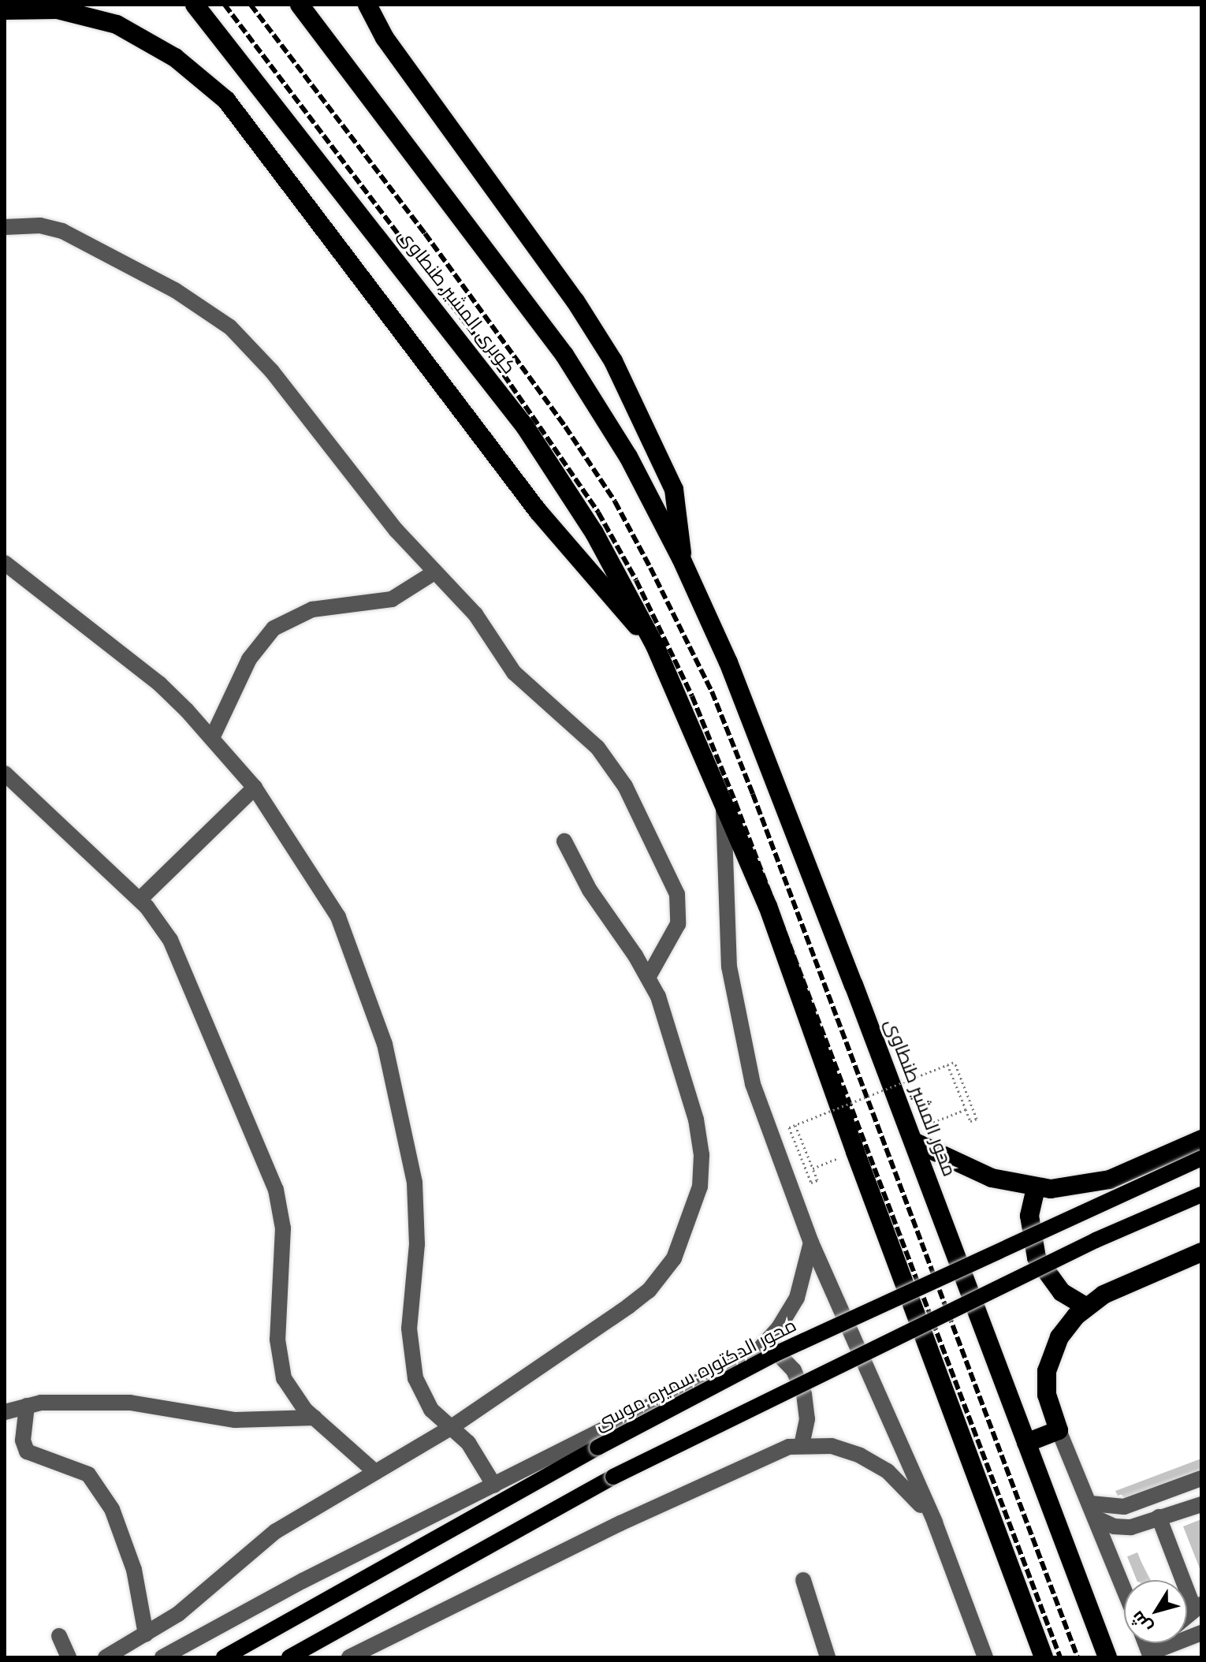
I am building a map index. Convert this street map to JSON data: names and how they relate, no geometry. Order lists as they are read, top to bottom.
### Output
{
  "streets": {
    "highway": ["كوبرى المشير طنطاوى", "محور المشير طنطاوى"],
    "main road": ["محور الدكتوره سميره موسى"]
  },
  "north": "bottom left"
}
